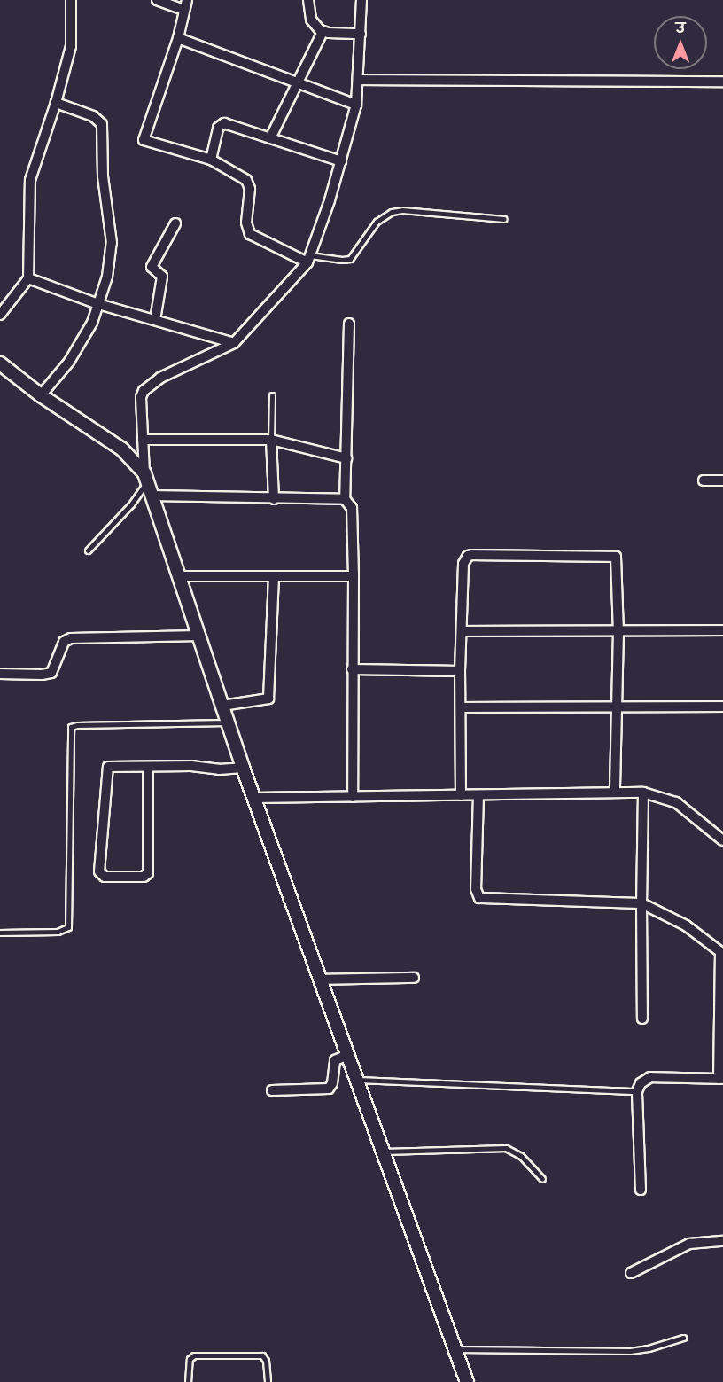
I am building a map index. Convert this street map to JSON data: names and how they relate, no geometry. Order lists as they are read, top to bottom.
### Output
{
  "north": "top"
}
